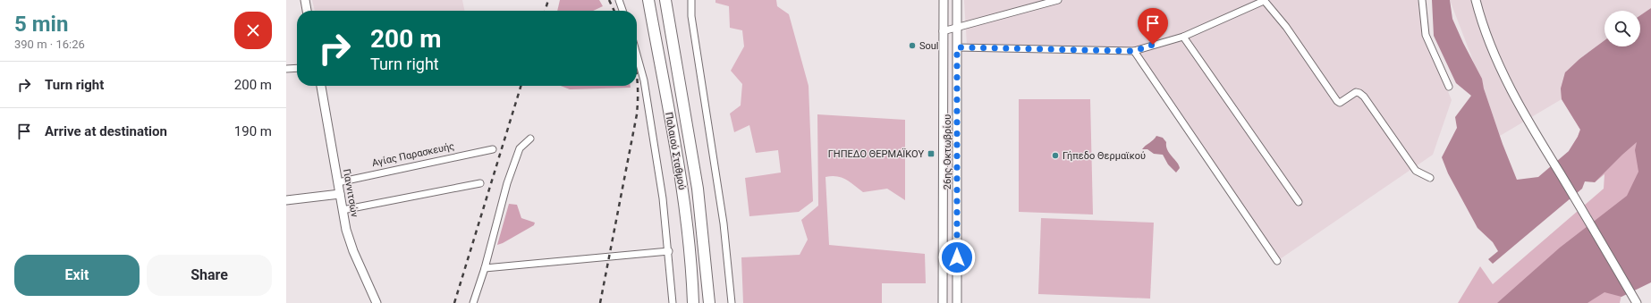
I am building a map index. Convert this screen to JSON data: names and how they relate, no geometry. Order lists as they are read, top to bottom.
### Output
{
  "streets": {
    "highway": ["Παλαιού Σταθμού"],
    "street": ["26ης Οκτωβρίου", "Αγίας Παρασκευής", "Γιαννιτσών"]
  },
  "crossings": [
    ["Αγίας Παρασκευής", "Γιαννιτσών"]
  ],
  "places": {
    "other": ["Soul", "Γήπεδο Θερμαϊκού"],
    "transit": ["ΓΗΠΕΔΟ ΘΕΡΜΑΪΚΟΥ"]
  },
  "page": {
    "heading": ["5 min", "390 m · 16:26"],
    "turn": ["200 m", "Turn right"],
    "list": [
      {
        "name": "Turn right",
        "value": "200 m"
      },
      {
        "name": "Arrive at destination",
        "value": "190 m"
      }
    ],
    "buttons": ["Exit", "Share"]
  }
}
